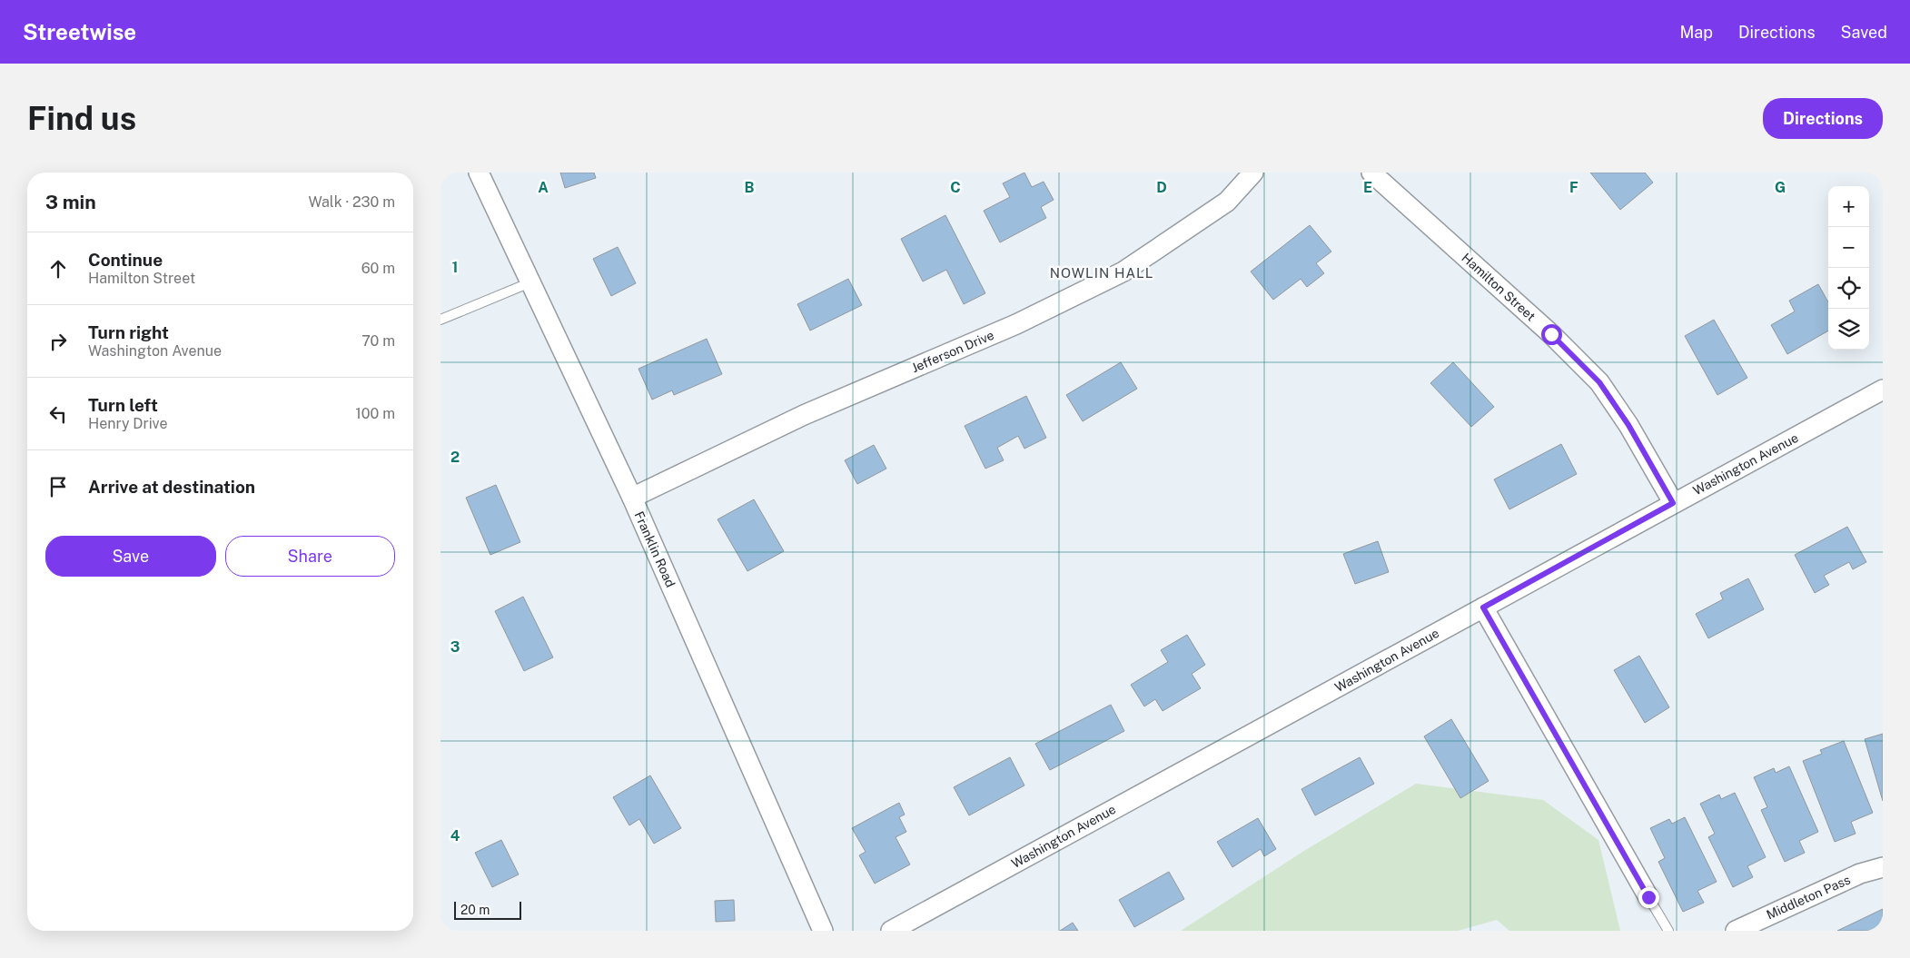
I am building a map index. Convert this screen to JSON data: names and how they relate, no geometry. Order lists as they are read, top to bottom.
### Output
{
  "streets": {
    "street": [
      "Hamilton Street",
      "Jefferson Drive",
      "Washington Avenue",
      "Franklin Road",
      "Middleton Pass"
    ]
  },
  "crossings": [
    ["Hamilton Street", "Washington Avenue"],
    ["Jefferson Drive", "Franklin Road"]
  ],
  "districts": ["NOWLIN HALL"],
  "scale_bar": "20 m",
  "page": {
    "header": "Streetwise",
    "nav": ["Map", "Directions", "Saved"],
    "buttons": [
      "Directions",
      ["Save", "Share"]
    ],
    "title": "Find us",
    "heading": ["3 min", "Walk · 230 m"],
    "map_buttons": ["+", "−"],
    "list": [
      ["Continue", "Hamilton Street", "60 m"],
      ["Turn right", "Washington Avenue", "70 m"],
      ["Turn left", "Henry Drive", "100 m"],
      "Arrive at destination"
    ],
    "scale": "20 m"
  },
  "grid": {
    "columns": [
      "A",
      "B",
      "C",
      "D",
      "E",
      "F",
      "G"
    ],
    "rows": [
      "1",
      "2",
      "3",
      "4"
    ]
  }
}
